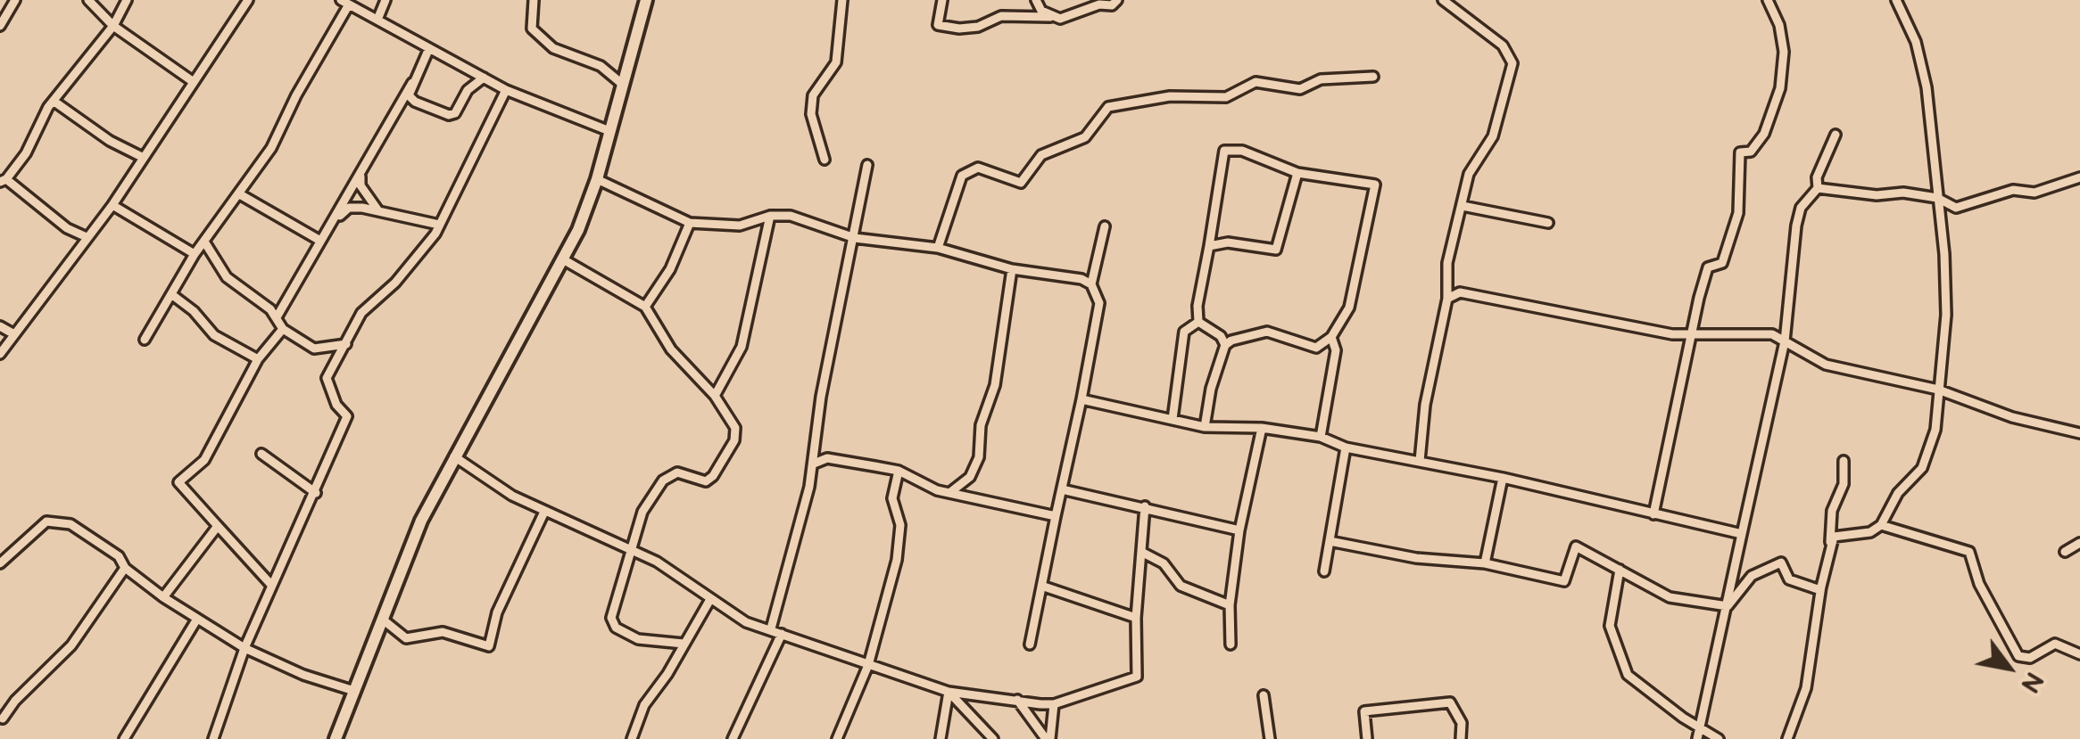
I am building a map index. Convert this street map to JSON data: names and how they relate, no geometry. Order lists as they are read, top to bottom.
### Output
{
  "north": "bottom right"
}
